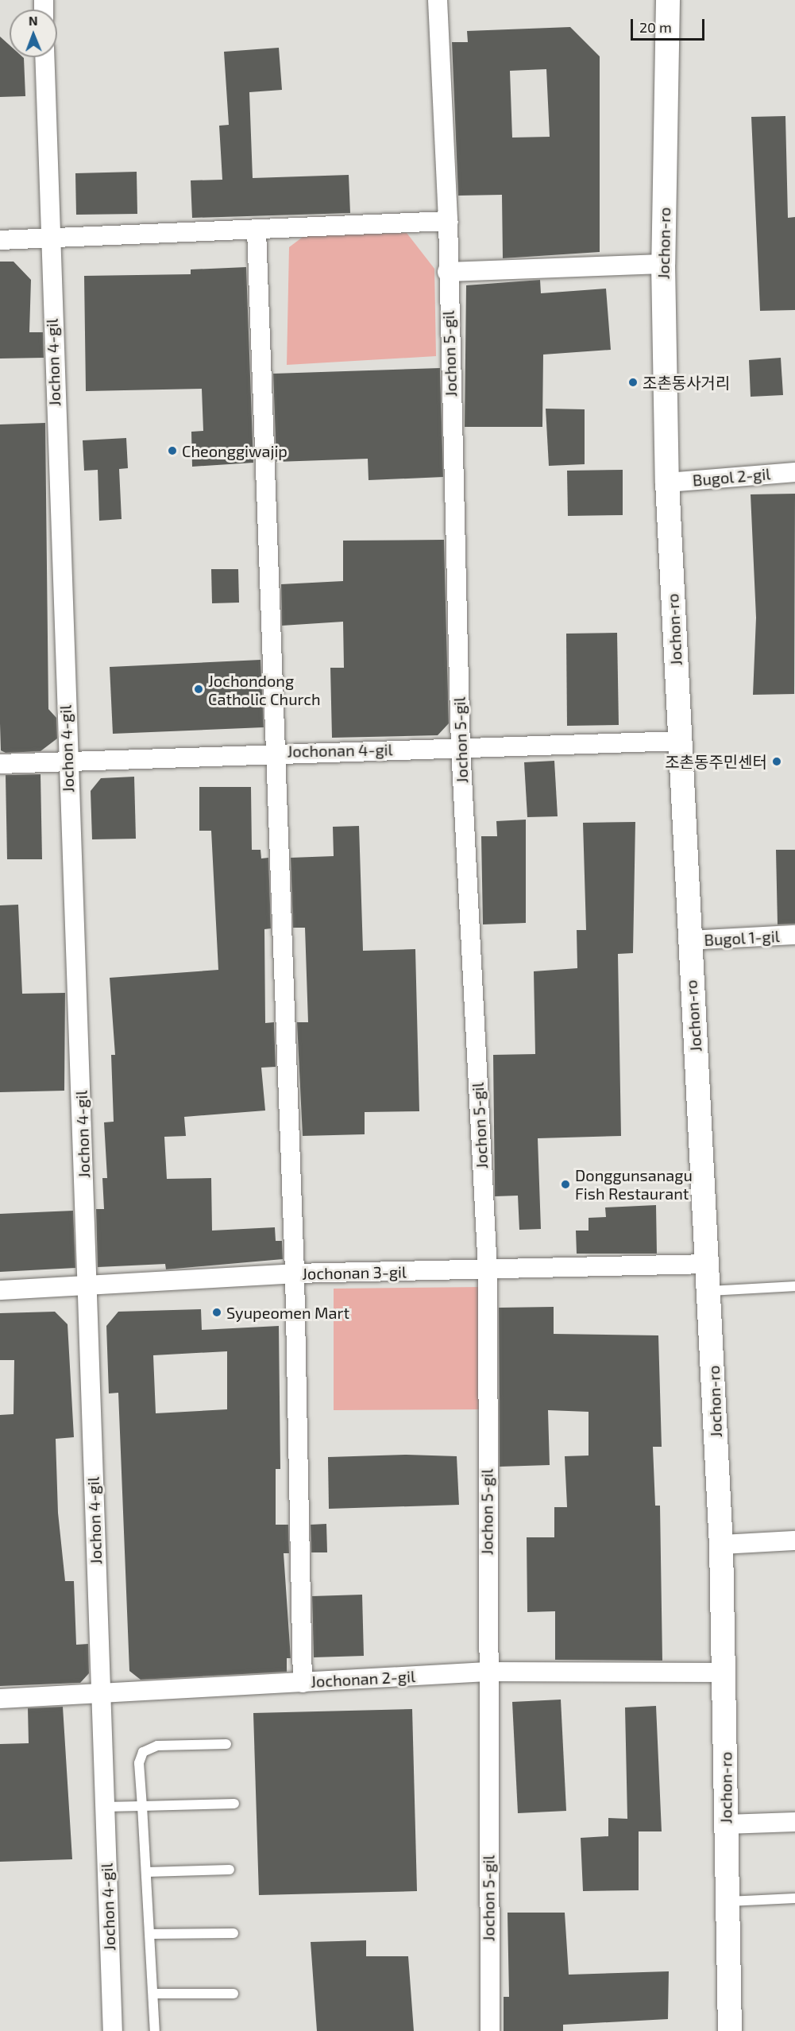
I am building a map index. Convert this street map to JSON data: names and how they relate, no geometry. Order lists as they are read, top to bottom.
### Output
{
  "streets": {
    "street": [
      "Jochon-ro",
      "Jochon 5-gil",
      "Jochon 4-gil",
      "Bugol 2-gil",
      "Jochonan 4-gil",
      "Bugol 1-gil",
      "Jochonan 3-gil",
      "Jochonan 2-gil"
    ]
  },
  "crossings": [
    ["Jochon-ro", "Bugol 2-gil"],
    ["Jochon-ro", "Jochonan 4-gil"],
    ["Jochon-ro", "Bugol 1-gil"],
    ["Jochon-ro", "Jochonan 3-gil"],
    ["Jochon-ro", "Jochonan 2-gil"],
    ["Jochon 5-gil", "Jochonan 4-gil"],
    ["Jochon 5-gil", "Jochonan 3-gil"],
    ["Jochon 5-gil", "Jochonan 2-gil"],
    ["Jochon 4-gil", "Jochonan 4-gil"],
    ["Jochon 4-gil", "Jochonan 3-gil"],
    ["Jochon 4-gil", "Jochonan 2-gil"]
  ],
  "places": [
    "조촌동사거리",
    "Cheonggiwajip",
    "Jochondong Catholic Church",
    "조촌동주민센터",
    "Donggunsanagu Fish Restaurant",
    "Syupeomen Mart"
  ],
  "scale_bar": "20 m",
  "north": "top"
}
